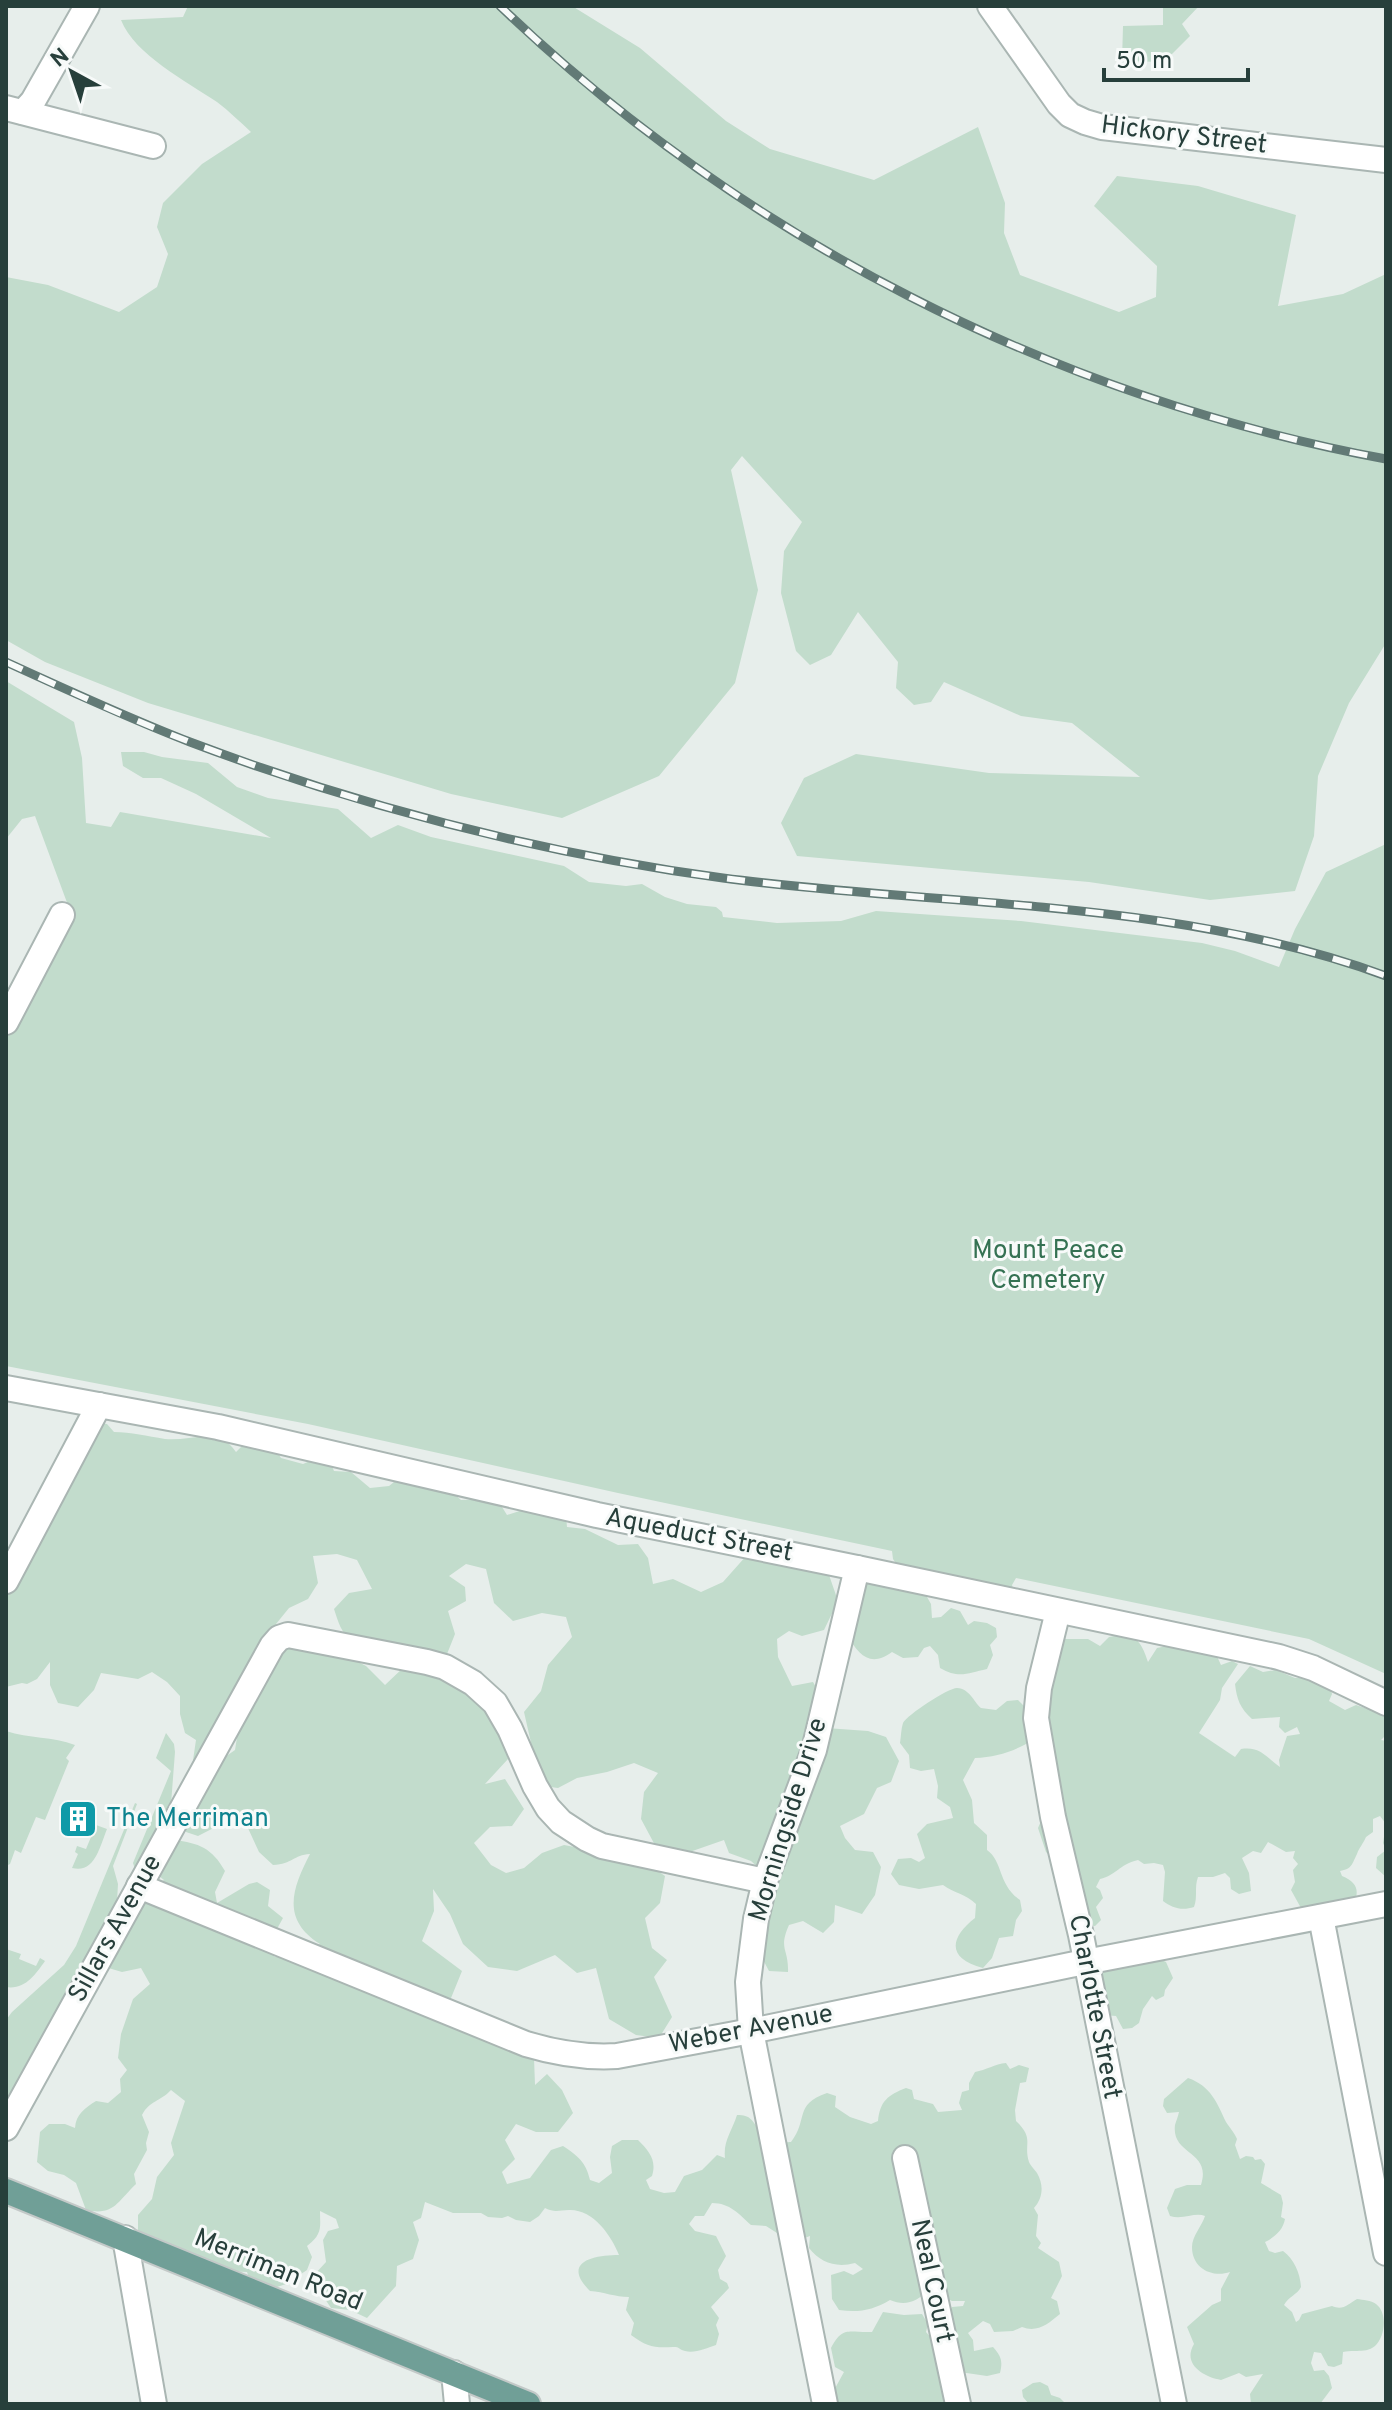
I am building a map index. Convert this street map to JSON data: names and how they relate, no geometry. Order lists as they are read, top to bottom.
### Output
{
  "streets": {
    "main road": ["Merriman Road"],
    "street": [
      "Hickory Street",
      "Aqueduct Street",
      "Morningside Drive",
      "Sillars Avenue",
      "Charlotte Street",
      "Weber Avenue",
      "Neal Court"
    ]
  },
  "crossings": [
    ["Aqueduct Street", "Morningside Drive"],
    ["Aqueduct Street", "Charlotte Street"],
    ["Morningside Drive", "Sillars Avenue"],
    ["Morningside Drive", "Weber Avenue"],
    ["Sillars Avenue", "Weber Avenue"],
    ["Charlotte Street", "Weber Avenue"]
  ],
  "parks": ["Mount Peace Cemetery"],
  "places": {
    "building": ["The Merriman"]
  },
  "scale_bar": "50 m",
  "north": "top left"
}
